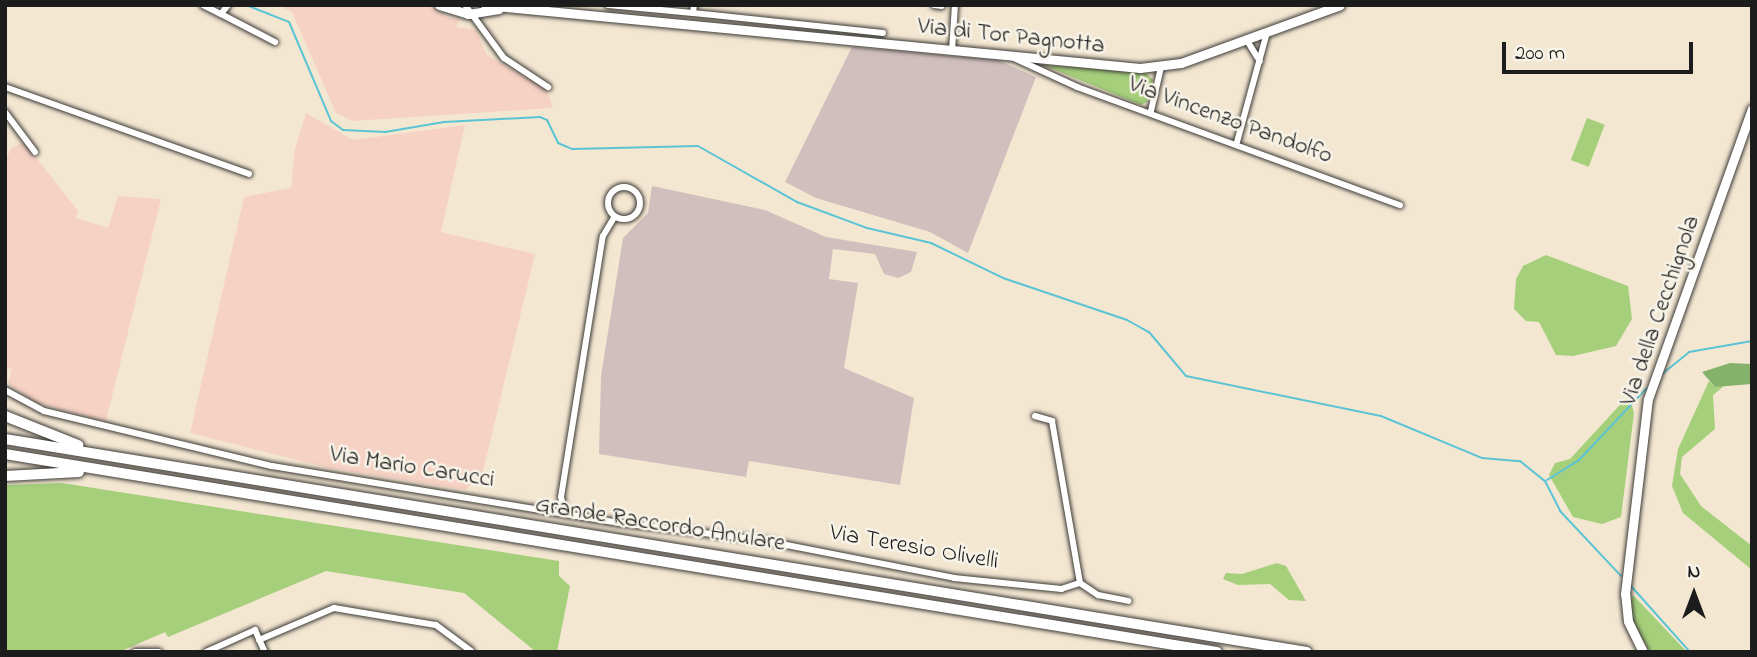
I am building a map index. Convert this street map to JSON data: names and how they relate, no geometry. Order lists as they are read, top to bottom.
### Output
{
  "streets": {
    "highway": ["Grande Raccordo Anulare"],
    "street": [
      "Via di Tor Pagnotta",
      "Via Vincenzo Pandolfo",
      "Via della Cecchignola",
      "Via Mario Carucci",
      "Via Teresio Olivelli"
    ]
  },
  "crossings": [
    ["Via di Tor Pagnotta", "Via Vincenzo Pandolfo"],
    ["Via Mario Carucci", "Via Teresio Olivelli"]
  ],
  "scale_bar": "200 m",
  "north": "top"
}
